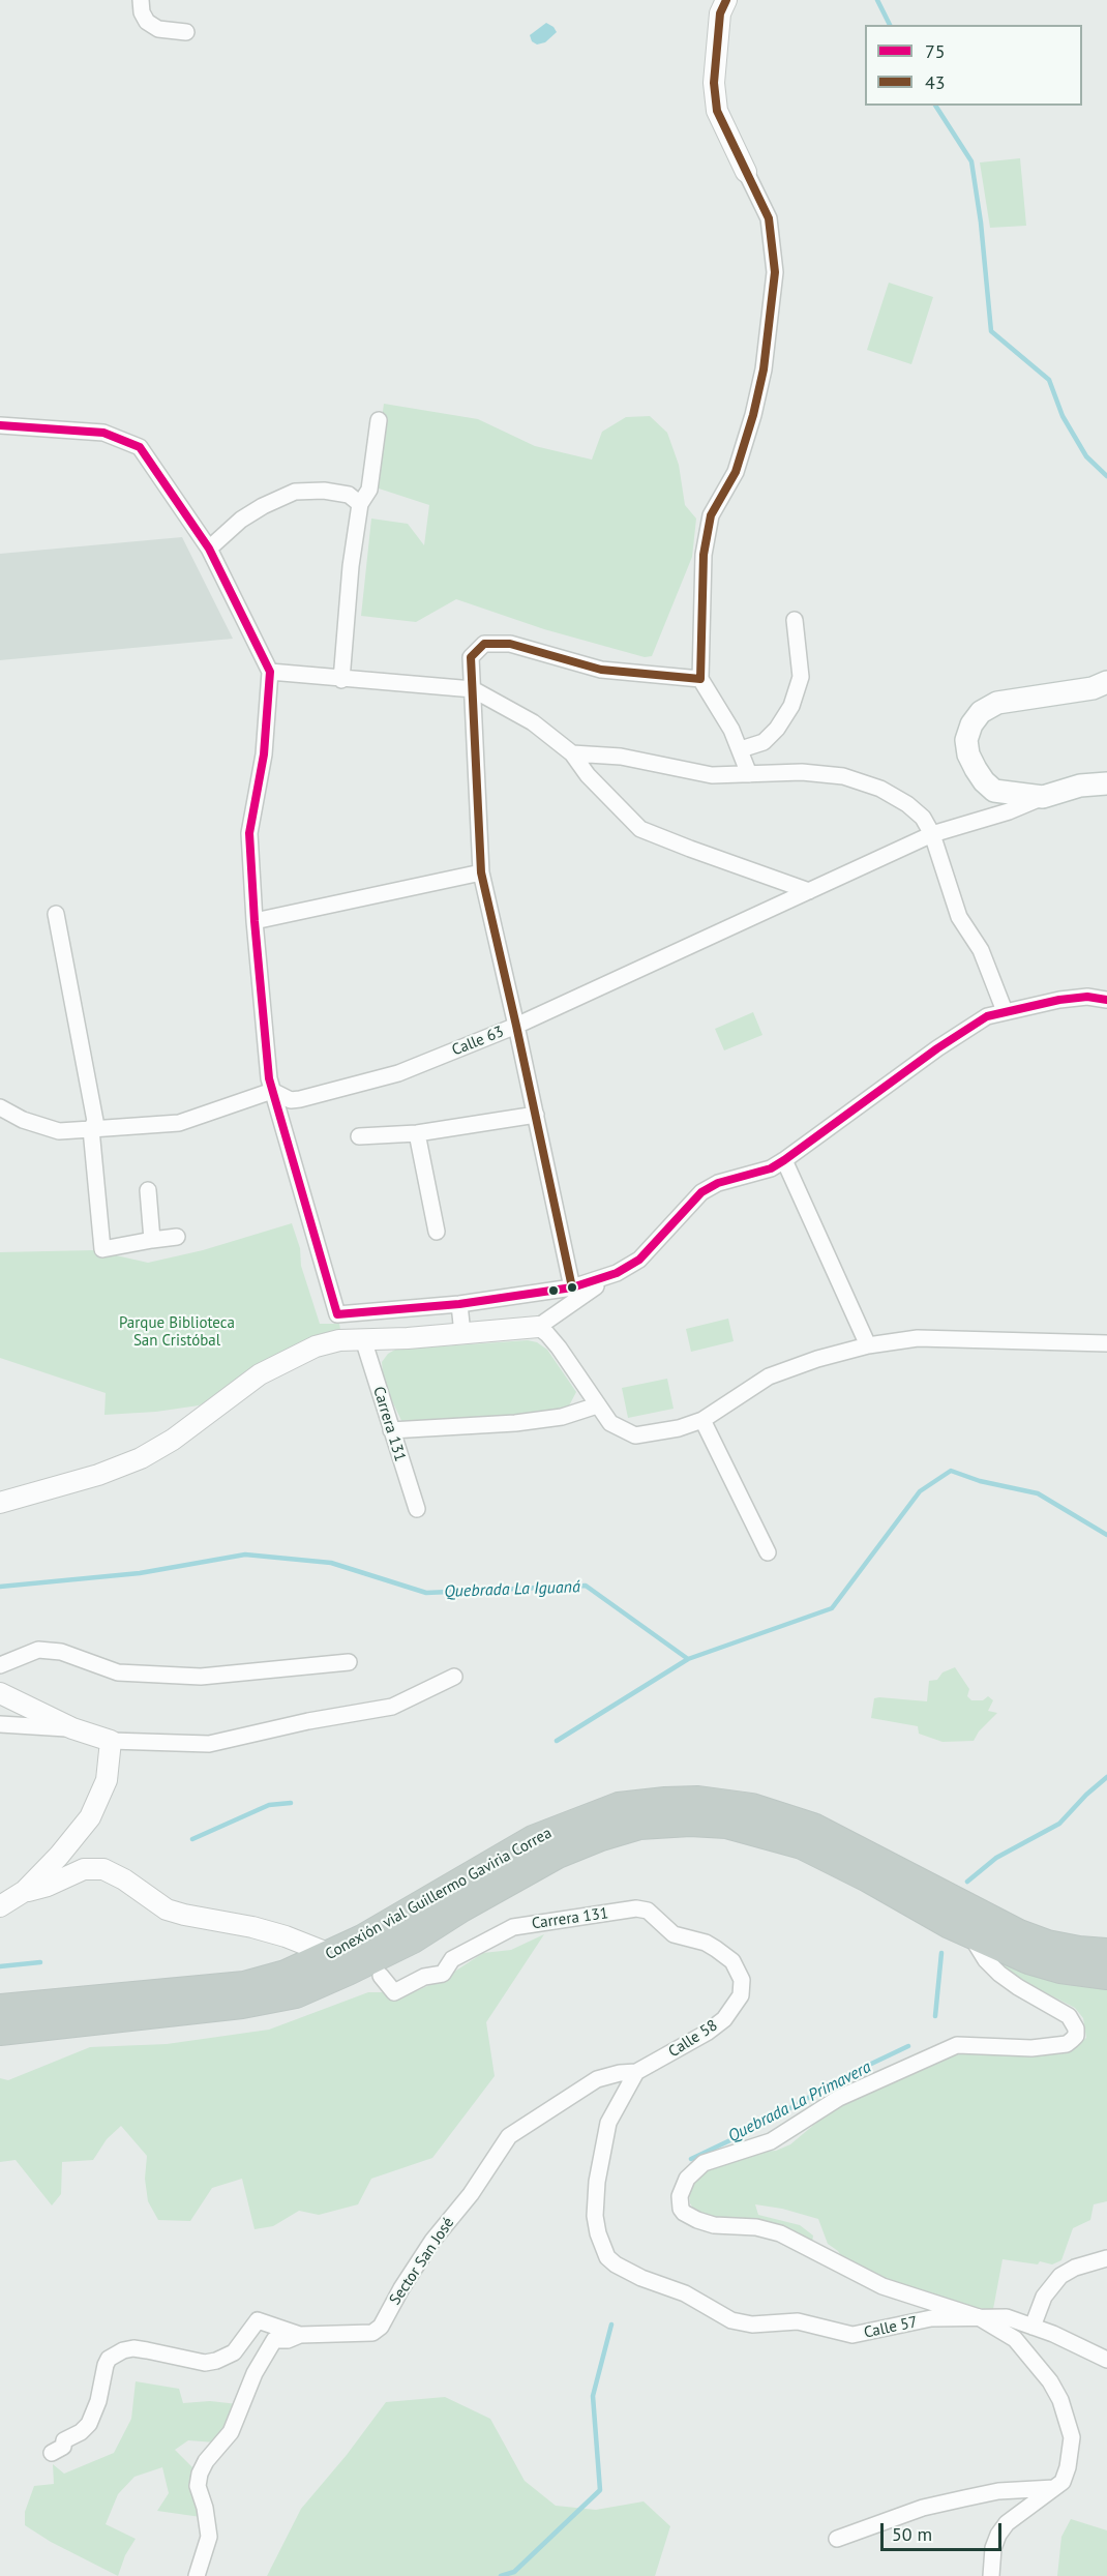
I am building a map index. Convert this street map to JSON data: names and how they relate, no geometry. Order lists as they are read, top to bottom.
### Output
{
  "streets": {
    "highway": ["Conexión vial Guillermo Gaviria Correa"],
    "street": [
      "Calle 63",
      "Carrera 131",
      "Calle 58",
      "Sector San José",
      "Calle 57"
    ]
  },
  "crossings": [
    ["Carrera 131", "Calle 58"],
    ["Calle 58", "Sector San José"],
    ["Calle 58", "Calle 57"],
    ["Sector San José", "Calle 57"]
  ],
  "water": ["Quebrada La Iguaná", "Quebrada La Primavera"],
  "parks": ["Parque Biblioteca San Cristóbal"],
  "lines": ["transit line 43", "transit line 75"],
  "legend": ["75", "43"],
  "scale_bar": "50 m"
}
